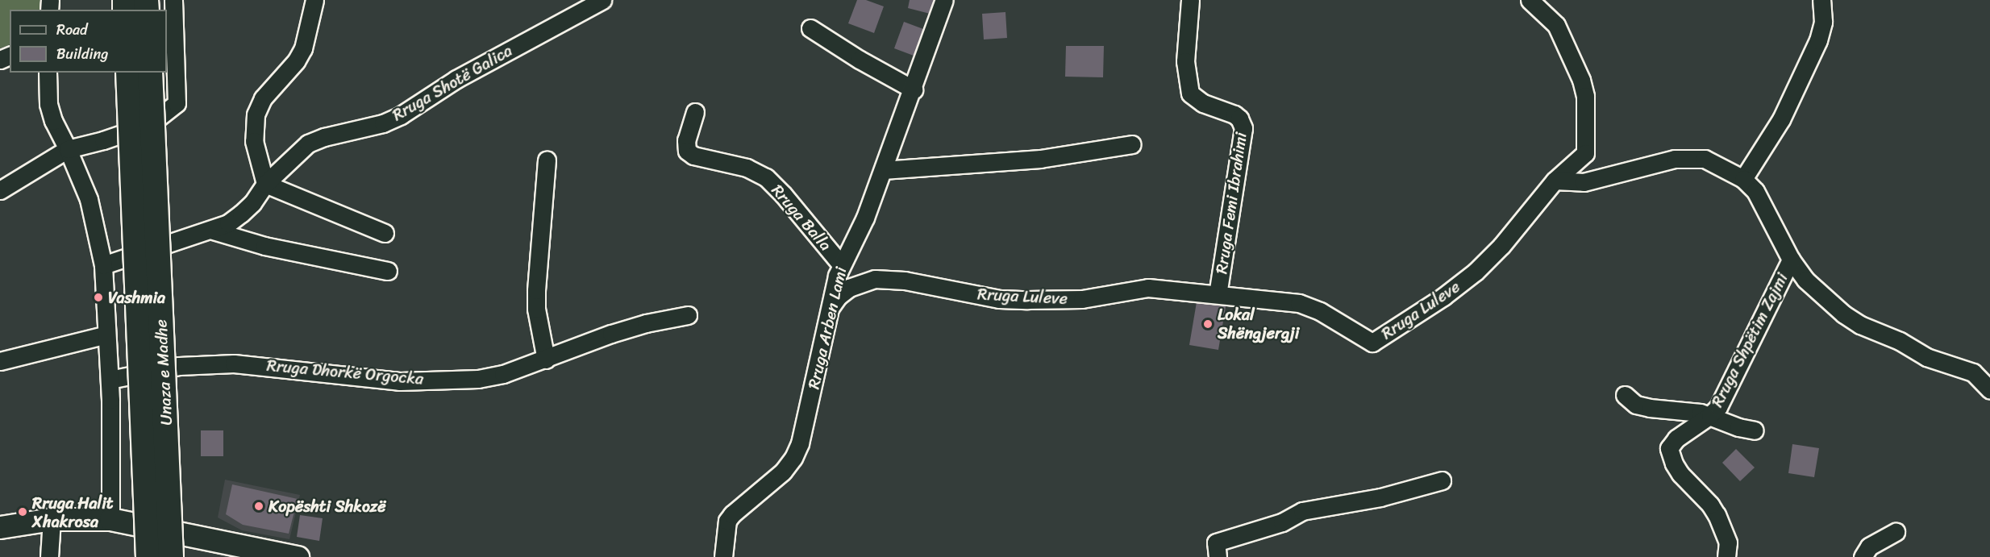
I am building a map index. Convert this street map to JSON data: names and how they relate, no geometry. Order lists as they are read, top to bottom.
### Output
{
  "streets": {
    "highway": ["Unaza e Madhe"],
    "street": [
      "Rruga Shotë Galica",
      "Rruga Femi Ibrahimi",
      "Rruga Balla",
      "Rruga Luleve",
      "Rruga Arben Lami",
      "Rruga Shpëtim Zajmi",
      "Rruga Dhorkë Orgocka"
    ]
  },
  "crossings": [
    ["Rruga Femi Ibrahimi", "Rruga Luleve"],
    ["Rruga Balla", "Rruga Arben Lami"],
    ["Rruga Luleve", "Rruga Arben Lami"]
  ],
  "places": [
    "Vashmia",
    "Lokal Shëngjergji",
    "Kopështi Shkozë",
    "Rruga Halit Xhakrosa"
  ],
  "legend": ["Road", "Building"]
}
